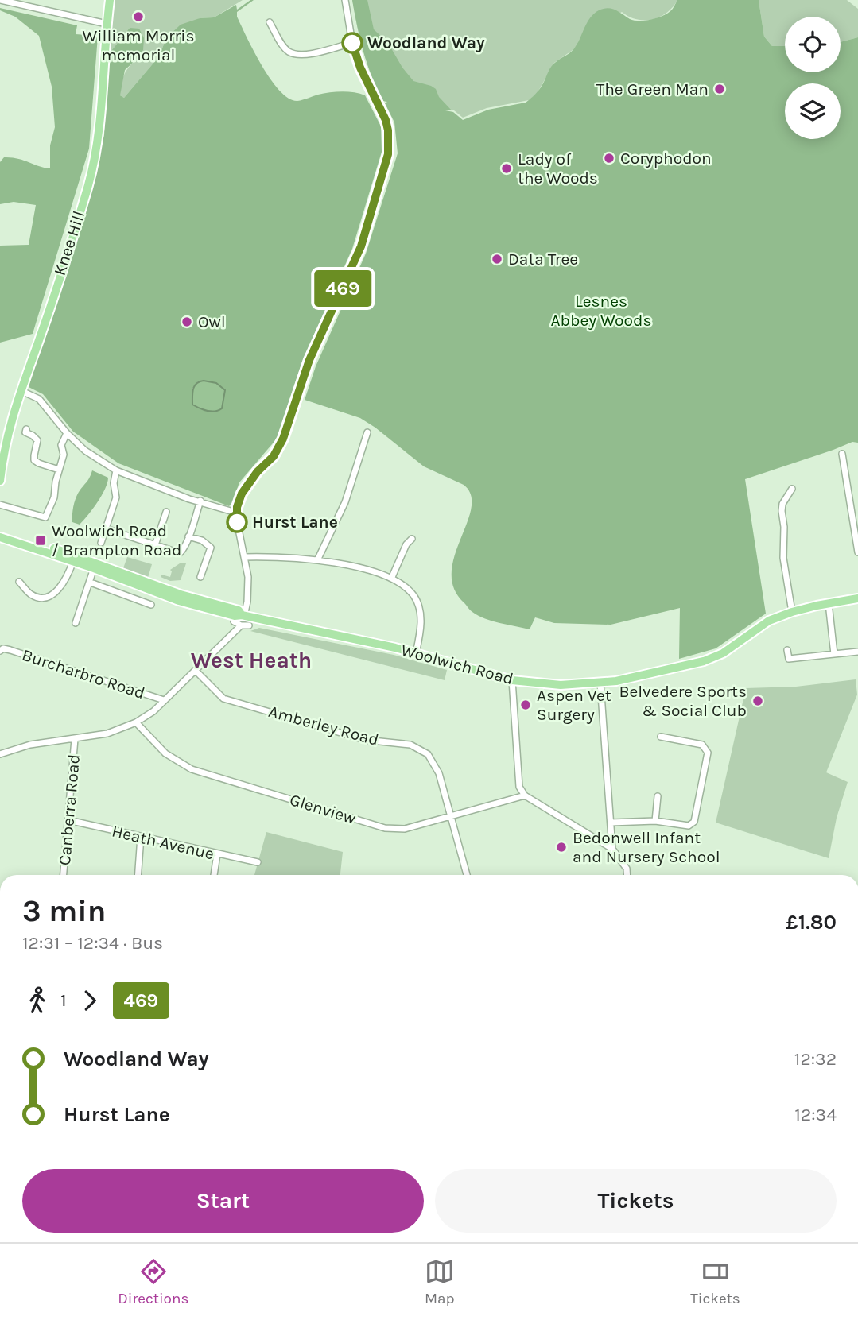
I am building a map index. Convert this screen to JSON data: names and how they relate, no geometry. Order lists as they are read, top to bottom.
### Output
{
  "streets": {
    "main road": ["Knee Hill", "Woolwich Road"],
    "street": [
      "Burcharbro Road",
      "Amberley Road",
      "Glenview",
      "Canberra Road",
      "Heath Avenue"
    ]
  },
  "crossings": [
    ["Amberley Road", "Glenview"],
    ["Canberra Road", "Heath Avenue"]
  ],
  "districts": ["West Heath"],
  "parks": ["Lesnes Abbey Woods"],
  "places": {
    "other": [
      "William Morris memorial",
      "Woodland Way",
      "The Green Man",
      "Coryphodon",
      "Lady of the Woods",
      "Data Tree",
      "Owl",
      "Hurst Lane",
      "Belvedere Sports & Social Club",
      "Aspen Vet Surgery",
      "Bedonwell Infant and Nursery School"
    ],
    "transit": ["Woolwich Road / Brampton Road"]
  },
  "lines": ["bus line 469"],
  "page": {
    "on_map": "469",
    "heading": ["3 min", "12:31 – 12:34 · Bus", "£1.80"],
    "legs": ["1", "469"],
    "list": [
      {
        "name": "Woodland Way",
        "value": "12:32"
      },
      {
        "name": "Hurst Lane",
        "value": "12:34"
      }
    ],
    "buttons": ["Start", "Tickets"],
    "tabs": ["Directions", "Map", "Tickets"]
  }
}
